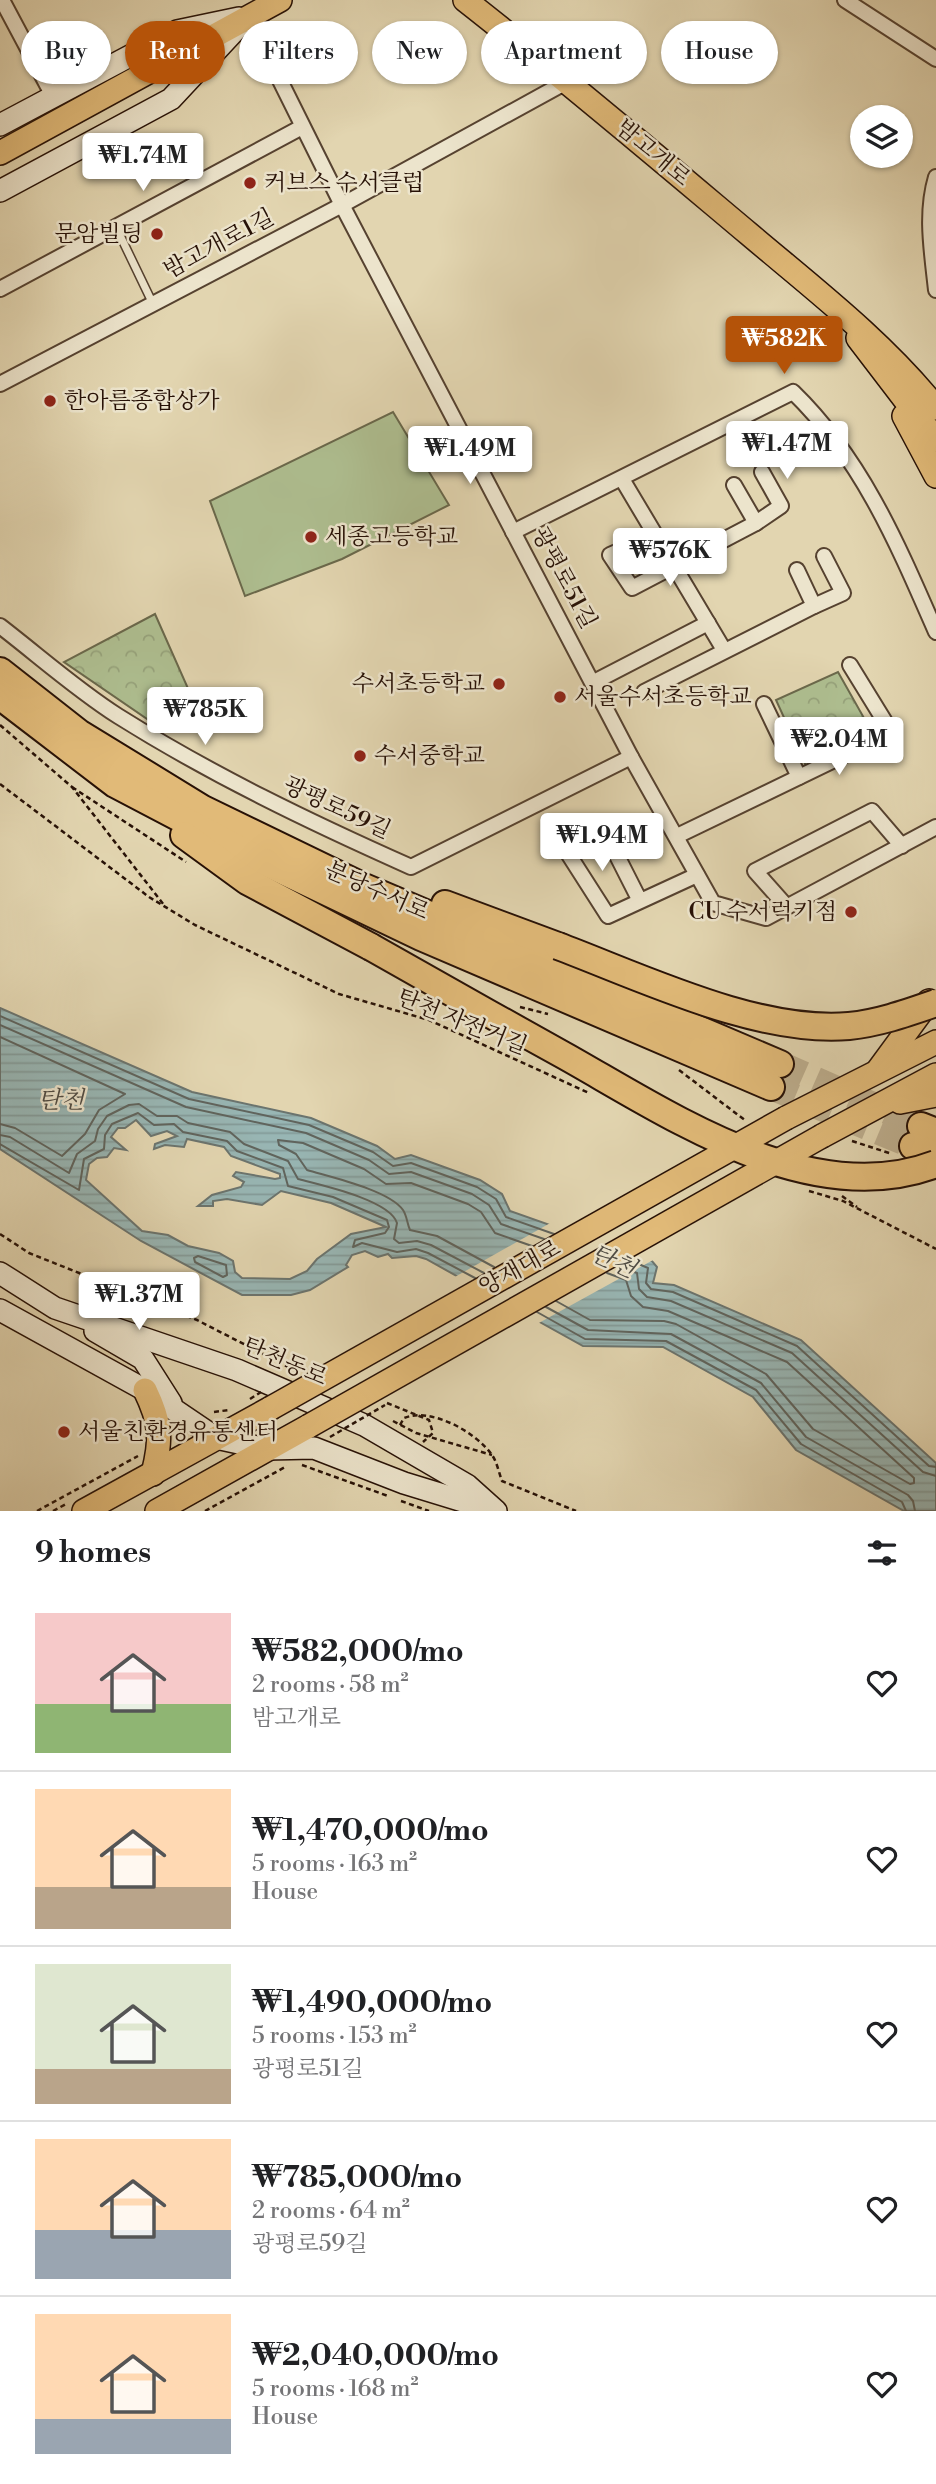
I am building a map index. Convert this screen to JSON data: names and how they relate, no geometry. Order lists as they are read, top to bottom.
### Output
{
  "streets": {
    "highway": ["분당수서로"],
    "main road": ["밤고개로", "양재대로"],
    "street": [
      "밤고개로1길",
      "광평로51길",
      "광평로59길",
      "탄천동로"
    ],
    "path": ["탄천 자전거길"]
  },
  "crossings": [
    ["밤고개로1길", "광평로51길"],
    ["광평로51길", "광평로59길"],
    ["양재대로", "탄천동로"]
  ],
  "water": ["탄천"],
  "places": [
    "커브스 수서클럽",
    "문암빌딩",
    "한아름종합상가",
    "세종고등학교",
    "수서초등학교",
    "서울수서초등학교",
    "수서중학교",
    "CU 수서럭키점",
    "서울친환경유통센터"
  ],
  "page": {
    "chip": [
      "Buy",
      "Rent",
      "Filters",
      "New",
      "Apartment",
      "House"
    ],
    "price": [
      "₩1.74M",
      "₩582K",
      "₩1.47M",
      "₩1.49M",
      "₩576K",
      "₩785K",
      "₩2.04M",
      "₩1.94M",
      "₩1.37M"
    ],
    "heading": "9 homes",
    "list": [
      {
        "name": "₩582,000/mo",
        "note": "2 rooms · 58 m² · 밤고개로"
      },
      {
        "name": "₩1,470,000/mo",
        "note": "5 rooms · 163 m² · House"
      },
      {
        "name": "₩1,490,000/mo",
        "note": "5 rooms · 153 m² · 광평로51길"
      },
      {
        "name": "₩785,000/mo",
        "note": "2 rooms · 64 m² · 광평로59길"
      },
      {
        "name": "₩2,040,000/mo",
        "note": "5 rooms · 168 m² · House"
      }
    ]
  }
}
